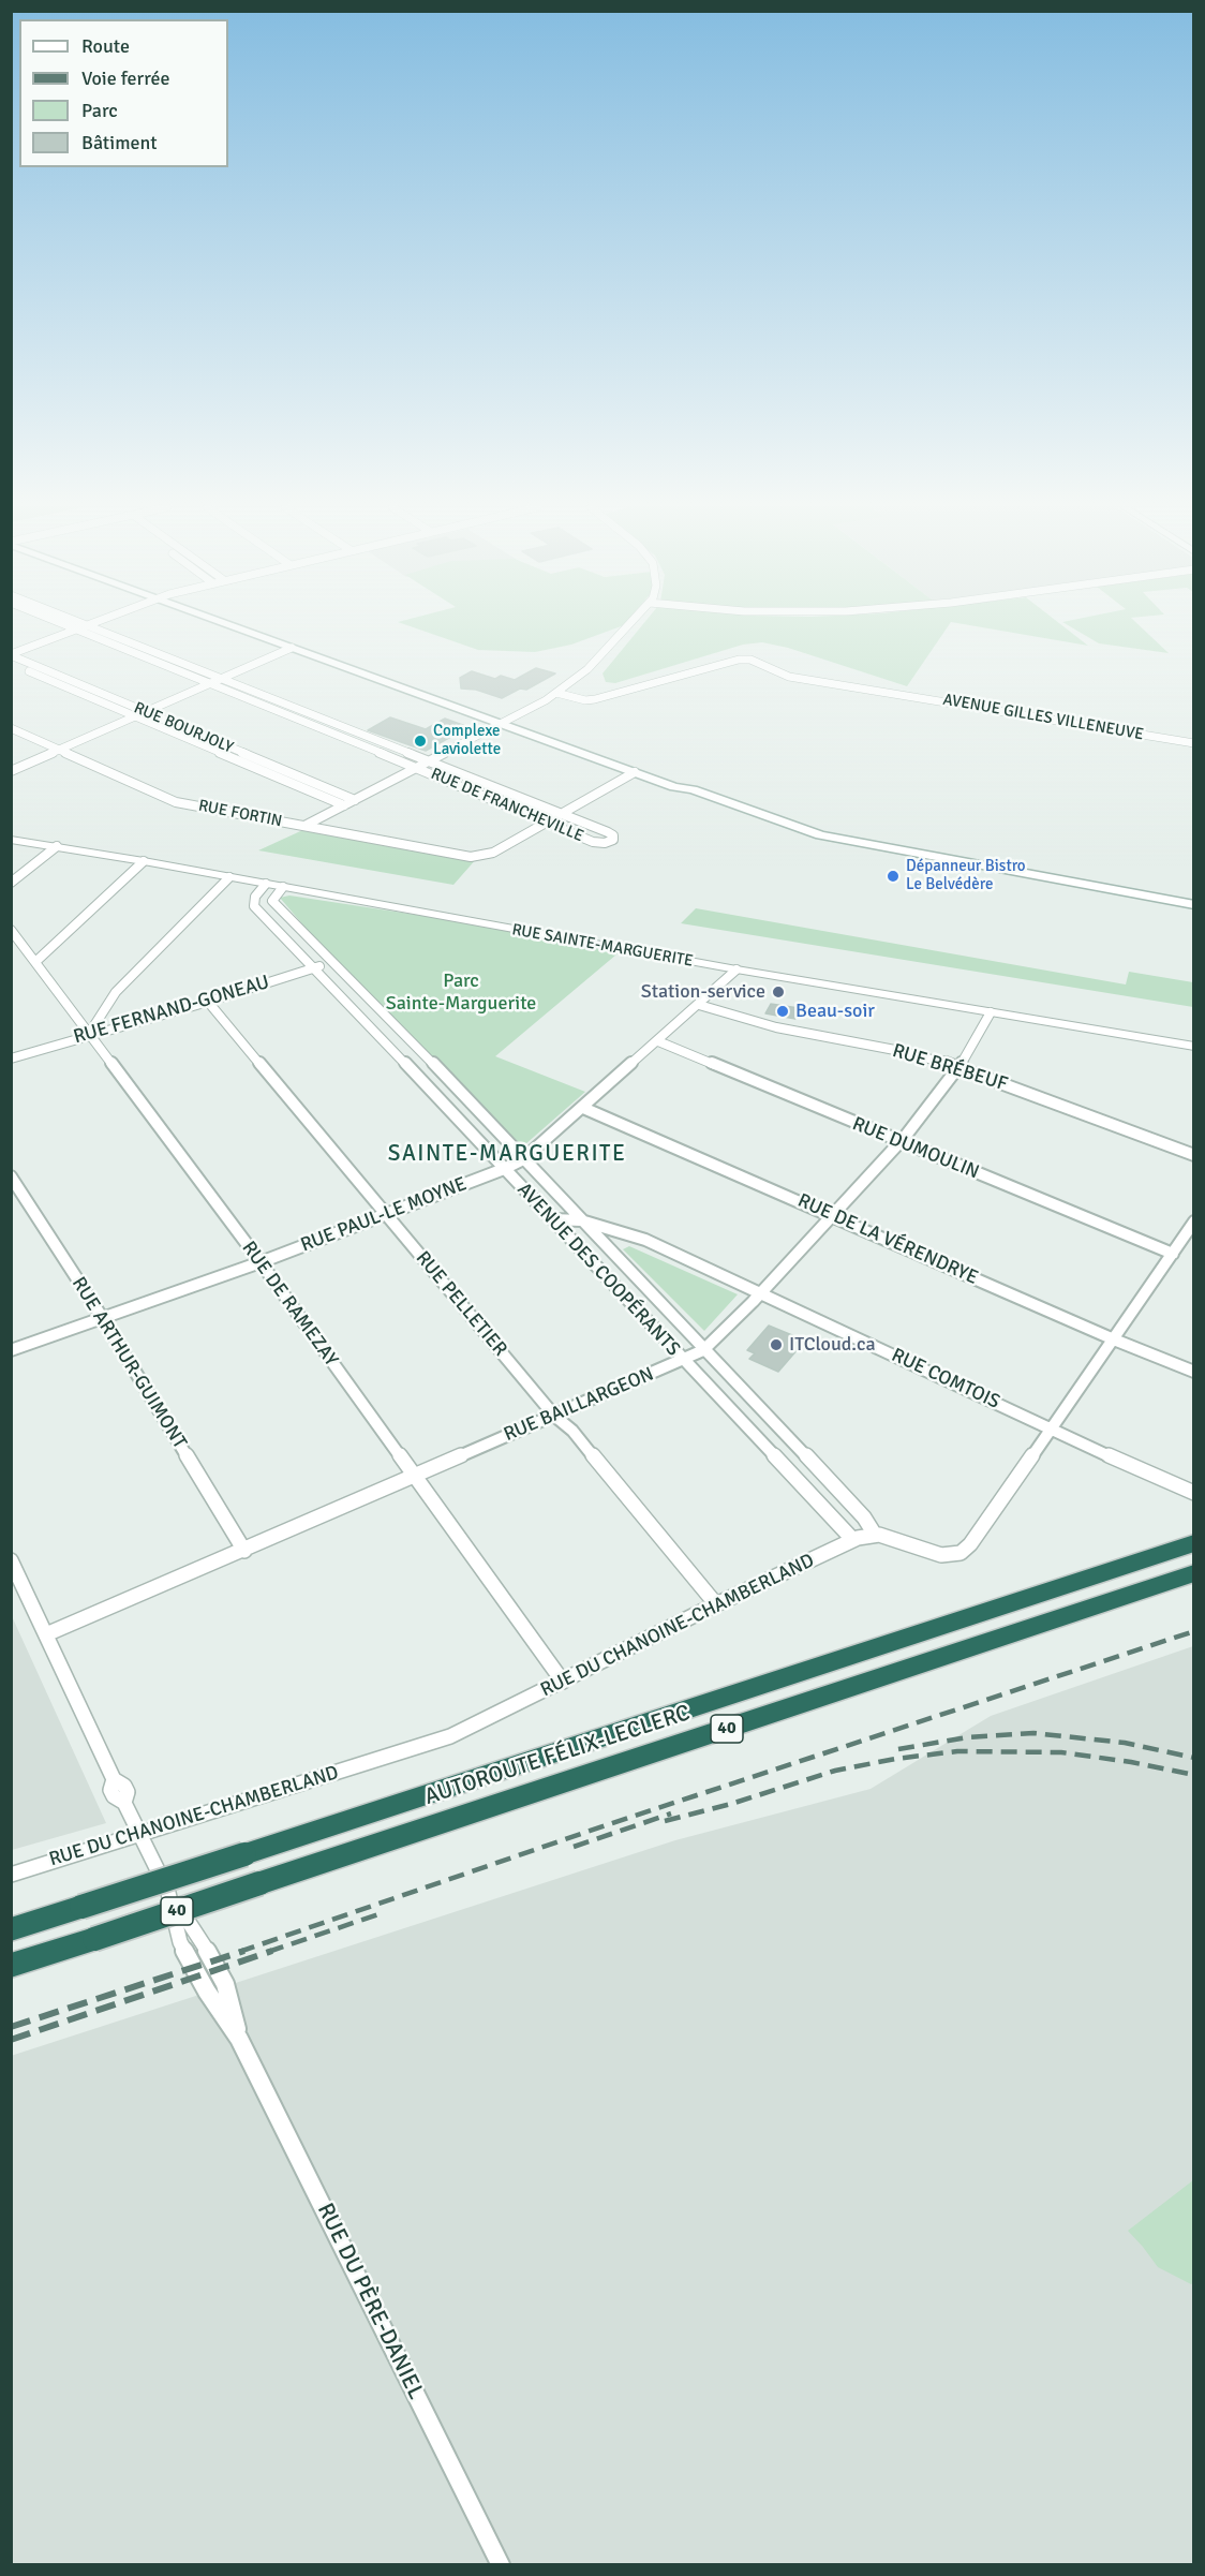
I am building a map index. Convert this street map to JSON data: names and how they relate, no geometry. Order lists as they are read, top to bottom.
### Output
{
  "streets": {
    "highway": ["40", "AUTOROUTE FÉLIX-LECLERC"],
    "street": [
      "AVENUE GILLES VILLENEUVE",
      "RUE BOURJOLY",
      "RUE DE FRANCHEVILLE",
      "RUE FORTIN",
      "RUE SAINTE-MARGUERITE",
      "RUE FERNAND-GONEAU",
      "RUE BRÉBEUF",
      "RUE DUMOULIN",
      "RUE PAUL-LE MOYNE",
      "RUE DE LA VÉRENDRYE",
      "AVENUE DES COOPÉRANTS",
      "RUE DE RAMEZAY",
      "RUE PELLETIER",
      "RUE ARTHUR-GUIMONT",
      "RUE COMTOIS",
      "RUE BAILLARGEON",
      "RUE DU CHANOINE-CHAMBERLAND",
      "RUE DU PÈRE-DANIEL"
    ]
  },
  "crossings": [
    ["RUE DE FRANCHEVILLE", "RUE FORTIN"],
    ["RUE SAINTE-MARGUERITE", "RUE PAUL-LE MOYNE"],
    ["RUE SAINTE-MARGUERITE", "AVENUE DES COOPÉRANTS"],
    ["RUE SAINTE-MARGUERITE", "RUE BAILLARGEON"],
    ["RUE FERNAND-GONEAU", "AVENUE DES COOPÉRANTS"],
    ["RUE FERNAND-GONEAU", "RUE DE RAMEZAY"],
    ["RUE FERNAND-GONEAU", "RUE PELLETIER"],
    ["RUE BRÉBEUF", "RUE PAUL-LE MOYNE"],
    ["RUE BRÉBEUF", "RUE BAILLARGEON"],
    ["RUE DUMOULIN", "RUE PAUL-LE MOYNE"],
    ["RUE DUMOULIN", "RUE BAILLARGEON"],
    ["RUE DUMOULIN", "RUE DU CHANOINE-CHAMBERLAND"],
    ["RUE PAUL-LE MOYNE", "RUE DE LA VÉRENDRYE"],
    ["RUE PAUL-LE MOYNE", "AVENUE DES COOPÉRANTS"],
    ["RUE PAUL-LE MOYNE", "RUE DE RAMEZAY"],
    ["RUE PAUL-LE MOYNE", "RUE PELLETIER"],
    ["RUE PAUL-LE MOYNE", "RUE ARTHUR-GUIMONT"],
    ["RUE DE LA VÉRENDRYE", "RUE BAILLARGEON"],
    ["RUE DE LA VÉRENDRYE", "RUE DU CHANOINE-CHAMBERLAND"],
    ["AVENUE DES COOPÉRANTS", "RUE COMTOIS"],
    ["AVENUE DES COOPÉRANTS", "RUE BAILLARGEON"],
    ["AVENUE DES COOPÉRANTS", "RUE DU CHANOINE-CHAMBERLAND"],
    ["RUE DE RAMEZAY", "RUE BAILLARGEON"],
    ["RUE DE RAMEZAY", "RUE DU CHANOINE-CHAMBERLAND"],
    ["RUE PELLETIER", "RUE BAILLARGEON"],
    ["RUE PELLETIER", "RUE DU CHANOINE-CHAMBERLAND"],
    ["RUE ARTHUR-GUIMONT", "RUE BAILLARGEON"],
    ["RUE COMTOIS", "RUE BAILLARGEON"],
    ["RUE COMTOIS", "RUE DU CHANOINE-CHAMBERLAND"],
    ["RUE BAILLARGEON", "RUE DU PÈRE-DANIEL"],
    ["RUE DU CHANOINE-CHAMBERLAND", "RUE DU PÈRE-DANIEL"]
  ],
  "districts": ["SAINTE-MARGUERITE"],
  "parks": ["Parc Sainte-Marguerite"],
  "places": [
    "Complexe Laviolette",
    "Dépanneur Bistro Le Belvédère",
    "Station-service",
    "Beau-soir",
    "ITCloud.ca"
  ],
  "legend": [
    "Route",
    "Voie ferrée",
    "Parc",
    "Bâtiment"
  ]
}
